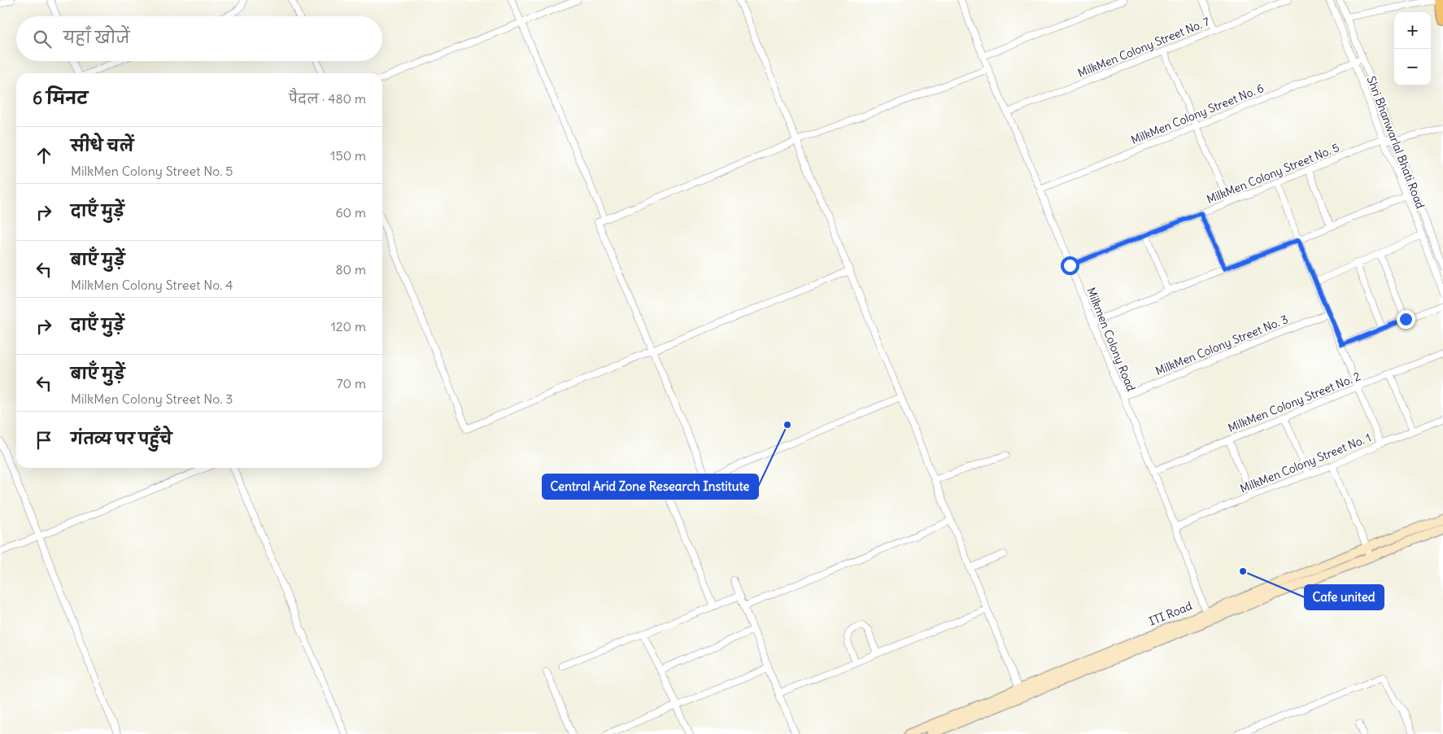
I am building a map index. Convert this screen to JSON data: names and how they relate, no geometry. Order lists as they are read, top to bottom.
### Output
{
  "streets": {
    "street": [
      "MilkMen Colony Street No. 7",
      "MilkMen Colony Street No. 6",
      "Shri Bhanwarlal Bhati Road",
      "MilkMen Colony Street No. 5",
      "Milkmen Colony Road",
      "MilkMen Colony Street No. 3",
      "MilkMen Colony Street No. 2",
      "MilkMen Colony Street No. 1",
      "ITI Road"
    ]
  },
  "crossings": [
    ["MilkMen Colony Street No. 7", "Milkmen Colony Road"],
    ["MilkMen Colony Street No. 6", "Shri Bhanwarlal Bhati Road"],
    ["MilkMen Colony Street No. 6", "Milkmen Colony Road"],
    ["Shri Bhanwarlal Bhati Road", "MilkMen Colony Street No. 5"],
    ["MilkMen Colony Street No. 5", "Milkmen Colony Road"],
    ["Milkmen Colony Road", "MilkMen Colony Street No. 3"],
    ["Milkmen Colony Road", "MilkMen Colony Street No. 2"],
    ["Milkmen Colony Road", "MilkMen Colony Street No. 1"],
    ["Milkmen Colony Road", "ITI Road"]
  ],
  "places": ["Central Arid Zone Research Institute", "Cafe united"],
  "page": {
    "map_buttons": ["+", "−"],
    "search": "यहाँ खोजें",
    "heading": ["6 मिनट", "पैदल · 480 m"],
    "list": [
      ["सीधे चलें", "MilkMen Colony Street No. 5", "150 m"],
      ["दाएँ मुड़ें", "60 m"],
      ["बाएँ मुड़ें", "MilkMen Colony Street No. 4", "80 m"],
      ["दाएँ मुड़ें", "120 m"],
      ["बाएँ मुड़ें", "MilkMen Colony Street No. 3", "70 m"],
      "गंतव्य पर पहुँचे"
    ]
  }
}
